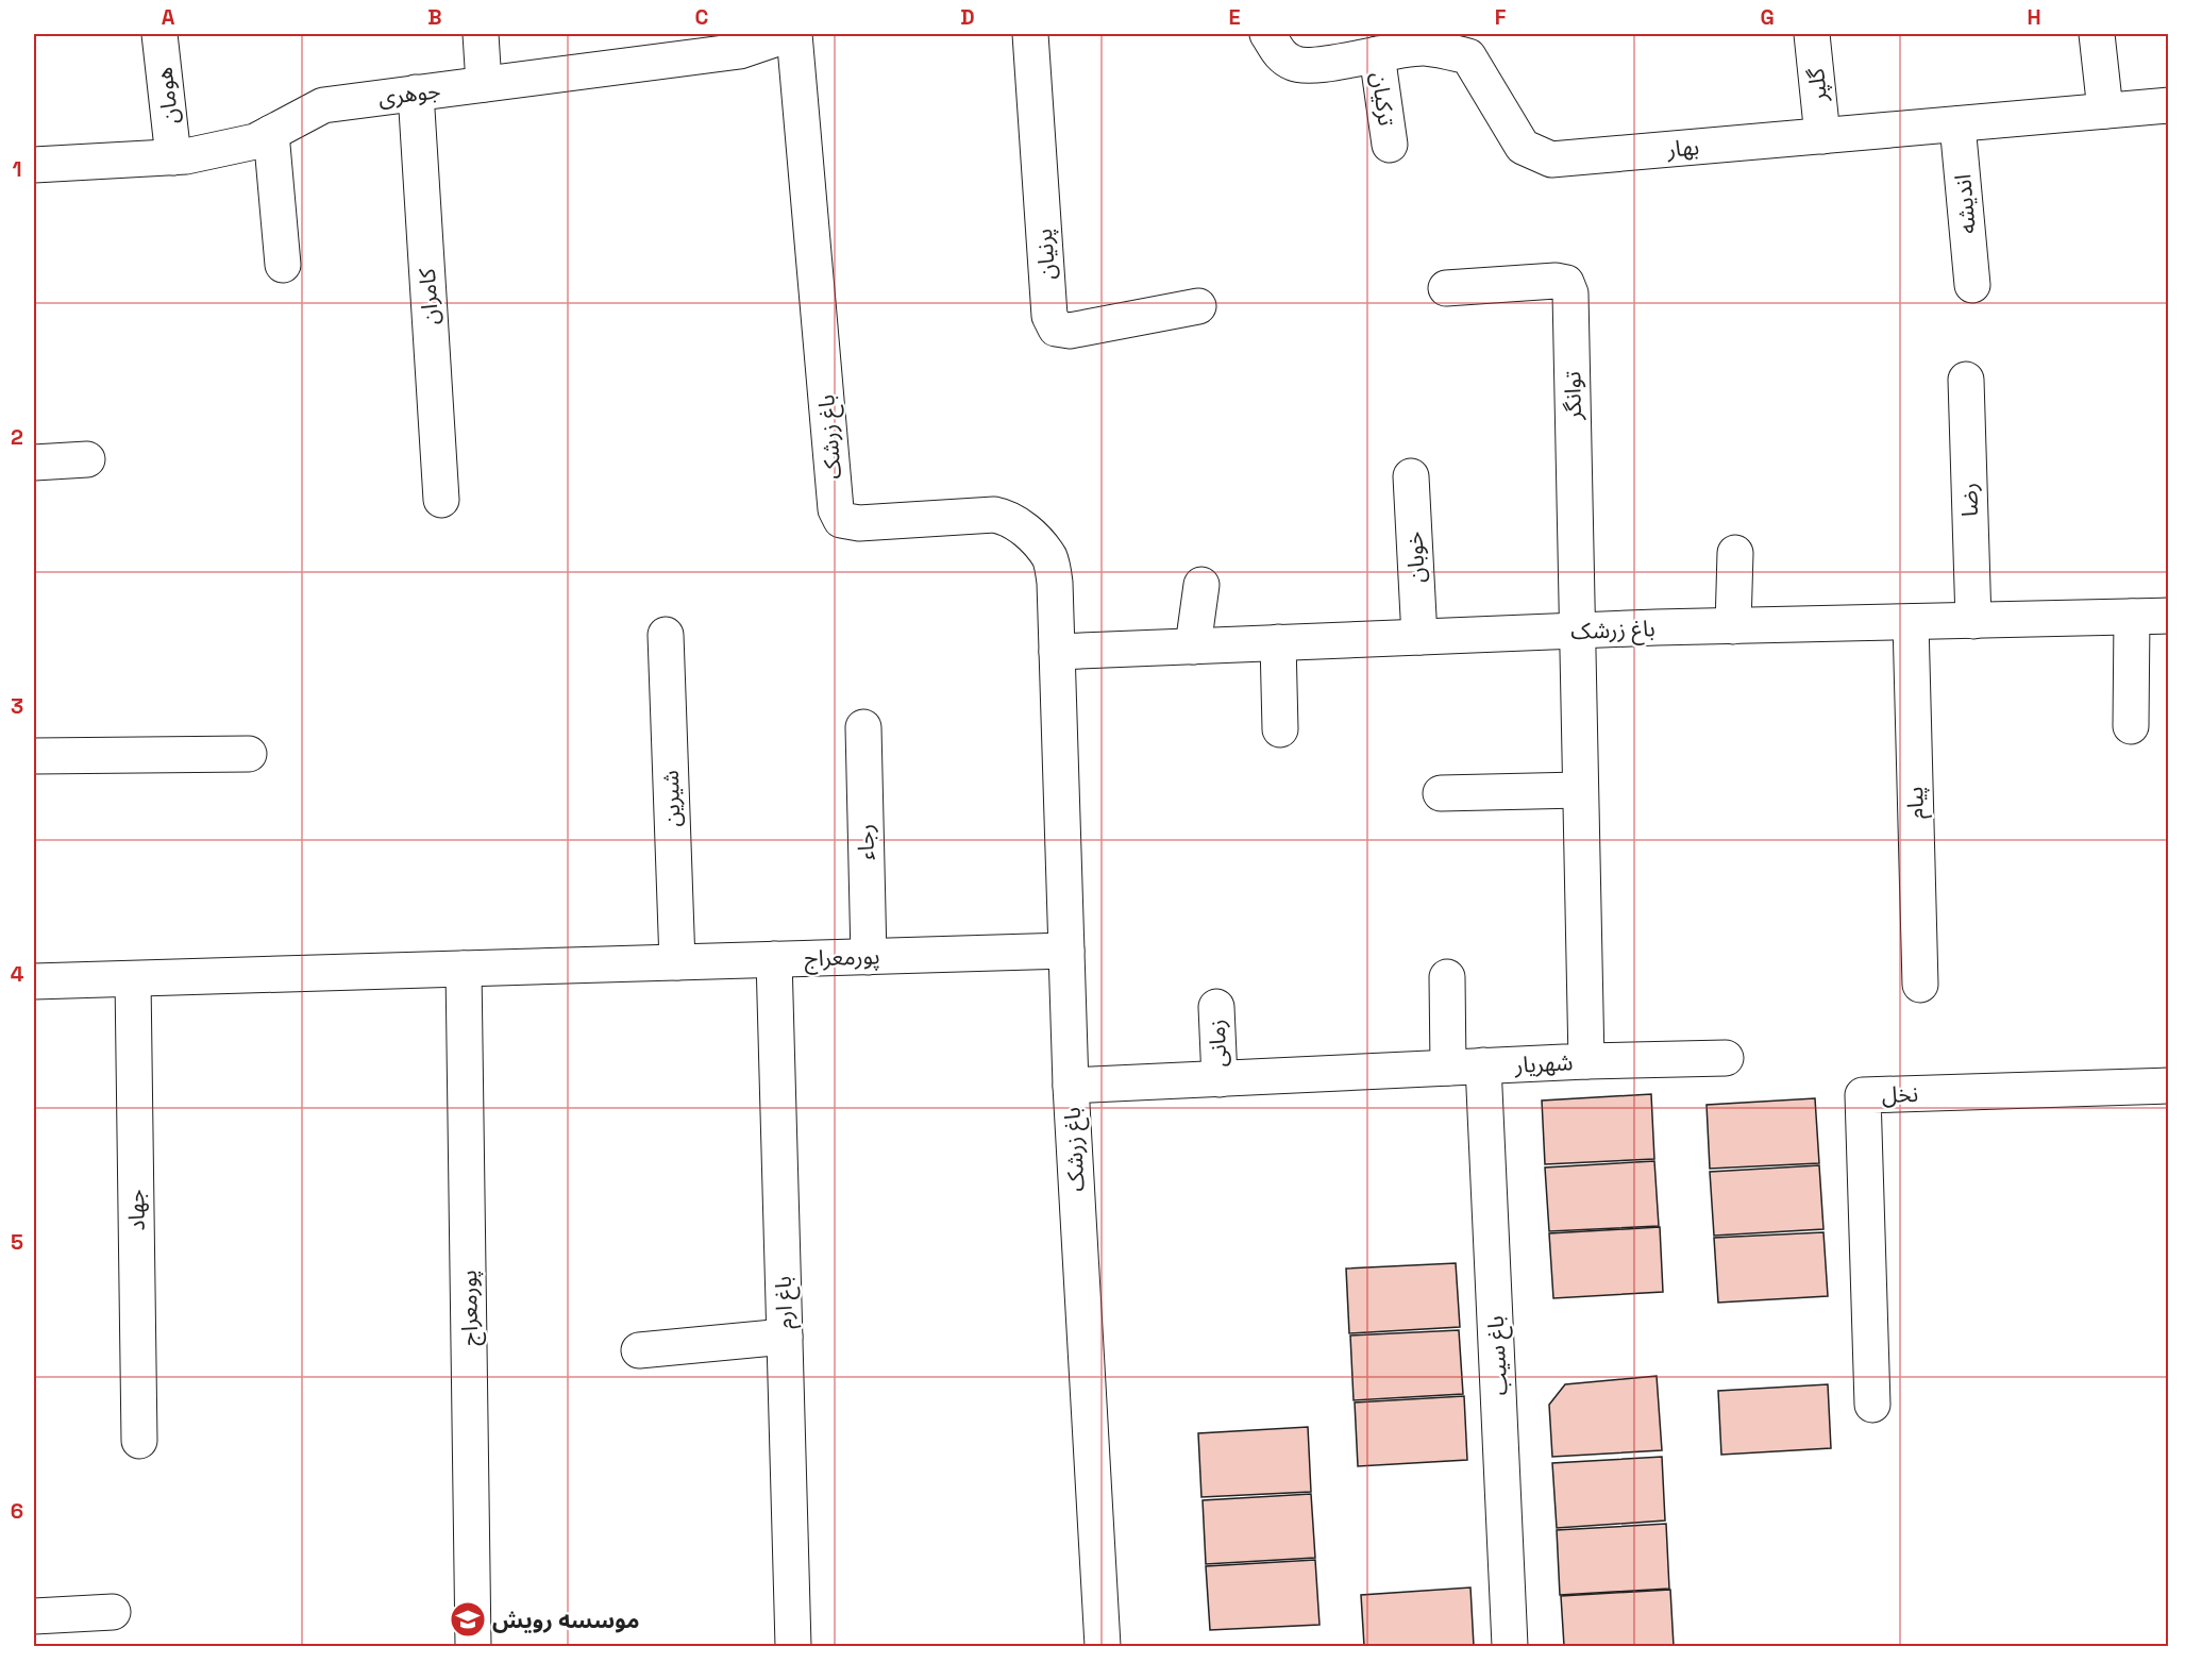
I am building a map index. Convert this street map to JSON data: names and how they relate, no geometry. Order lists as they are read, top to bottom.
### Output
{
  "streets": {
    "street": [
      "گلپر",
      "جوهری",
      "هومان",
      "ترکیان",
      "بهار",
      "اندیشه",
      "پرنیان",
      "کامران",
      "توانگر",
      "باغ زرشک",
      "رضا",
      "خوبان",
      "شیرین",
      "پیام",
      "رجاء",
      "پورمعراج",
      "زمانی",
      "شهریار",
      "نخل",
      "جهاد",
      "باغ ارم",
      "باغ سیب"
    ]
  },
  "crossings": [
    ["گلپر", "بهار"],
    ["جوهری", "هومان"],
    ["جوهری", "کامران"],
    ["جوهری", "باغ زرشک"],
    ["ترکیان", "بهار"],
    ["بهار", "اندیشه"],
    ["توانگر", "باغ زرشک"],
    ["توانگر", "شهریار"],
    ["باغ زرشک", "رضا"],
    ["باغ زرشک", "خوبان"],
    ["باغ زرشک", "پیام"],
    ["باغ زرشک", "پورمعراج"],
    ["باغ زرشک", "شهریار"],
    ["شیرین", "پورمعراج"],
    ["رجاء", "پورمعراج"],
    ["پورمعراج", "جهاد"],
    ["پورمعراج", "باغ ارم"],
    ["زمانی", "شهریار"],
    ["شهریار", "باغ سیب"]
  ],
  "places": {
    "school or university": ["موسسه رویش"]
  },
  "grid": {
    "columns": [
      "A",
      "B",
      "C",
      "D",
      "E",
      "F",
      "G",
      "H"
    ],
    "rows": [
      "1",
      "2",
      "3",
      "4",
      "5",
      "6"
    ]
  }
}
